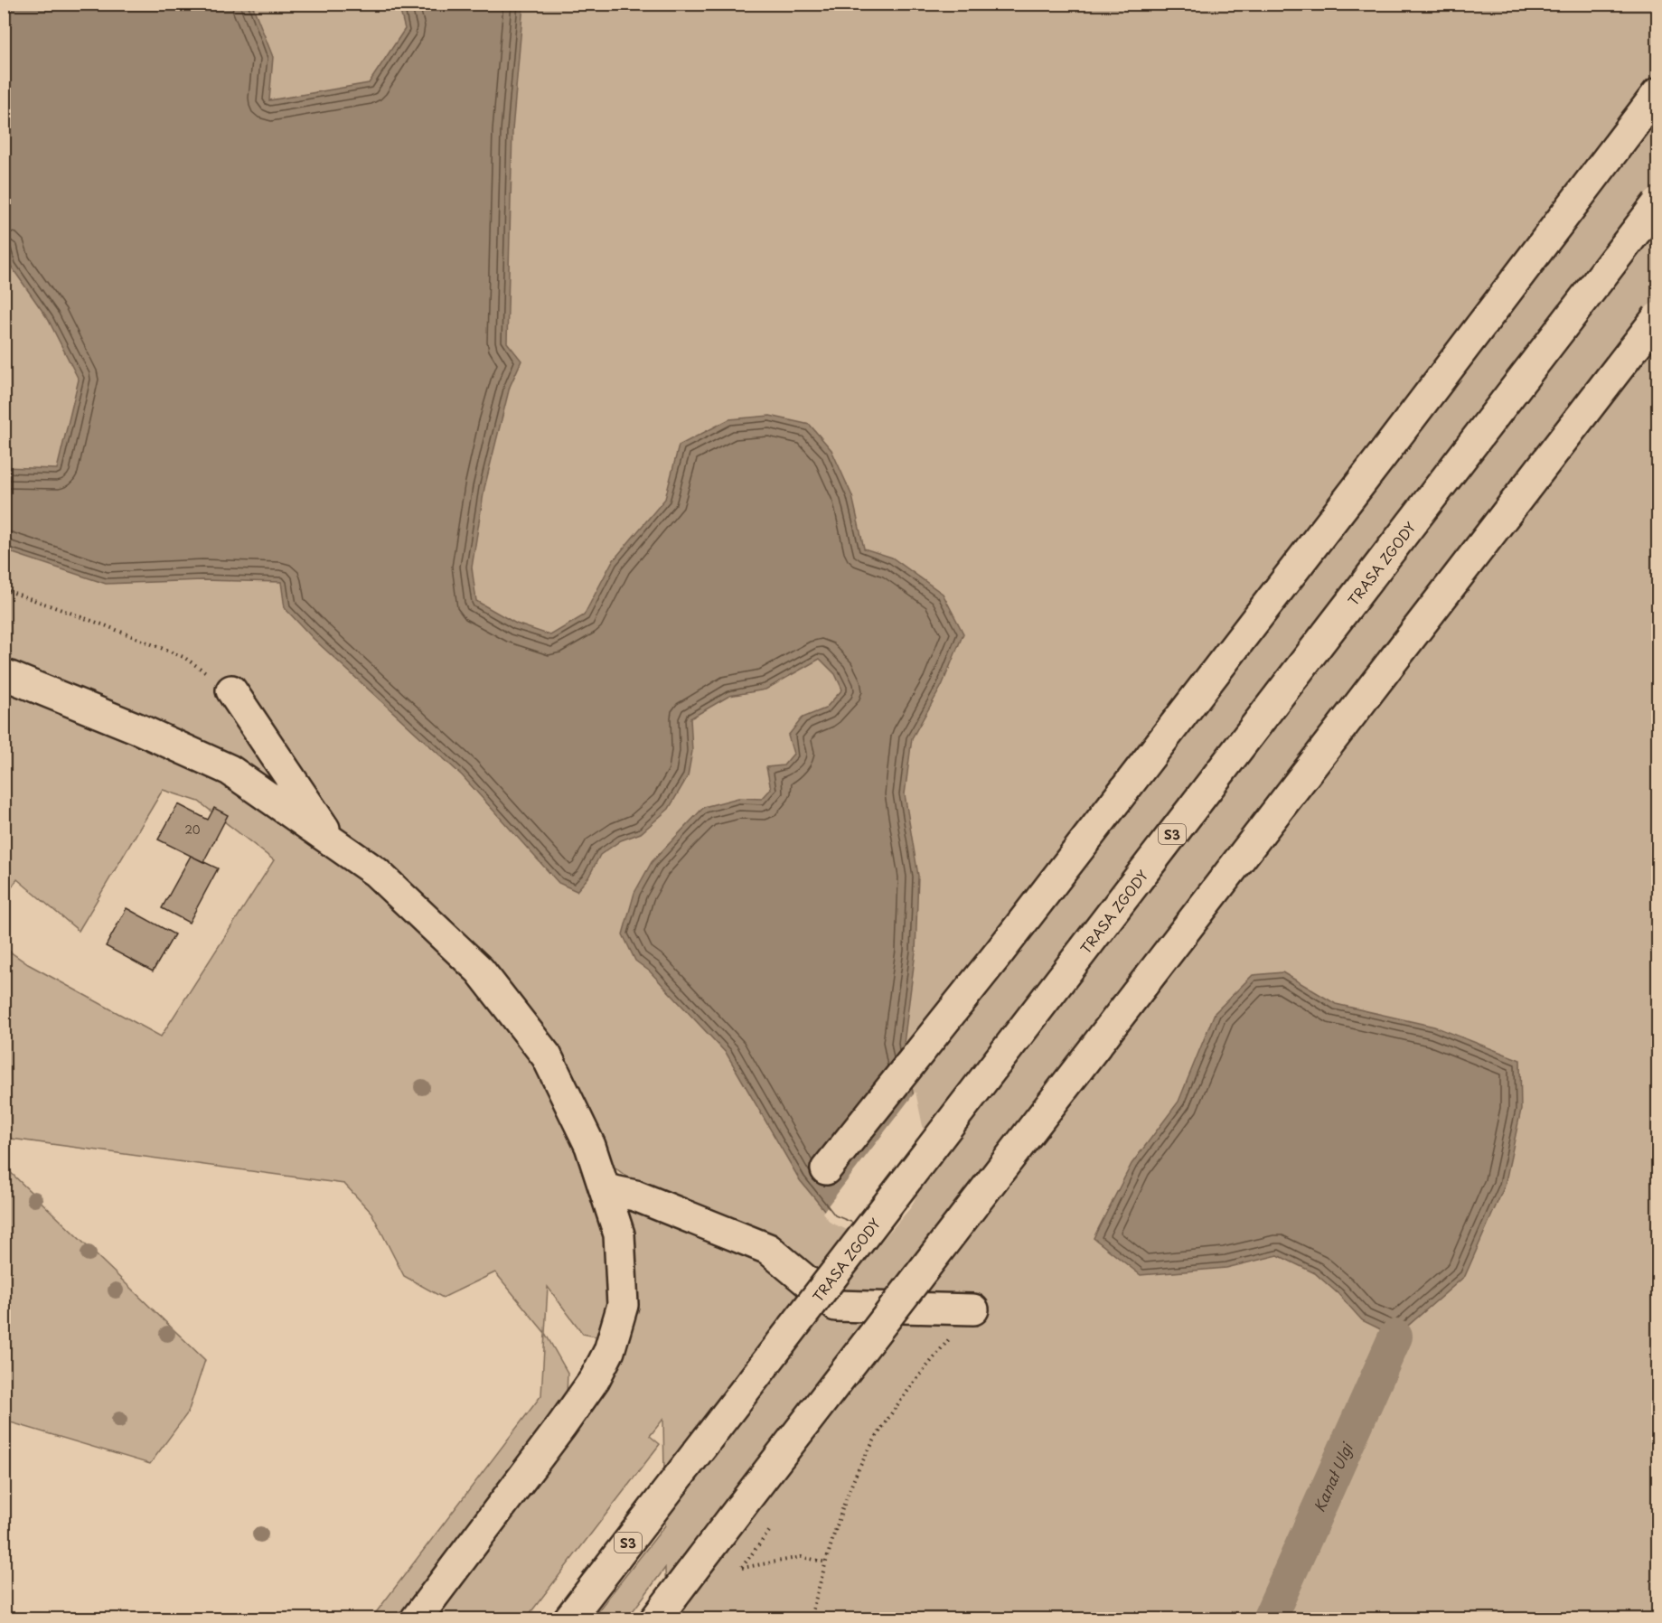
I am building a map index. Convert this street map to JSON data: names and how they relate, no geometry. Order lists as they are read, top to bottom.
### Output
{
  "streets": {
    "main road": ["TRASA ZGODY", "S3"]
  },
  "water": ["Kanał Ulgi"],
  "house_numbers": ["20"]
}
